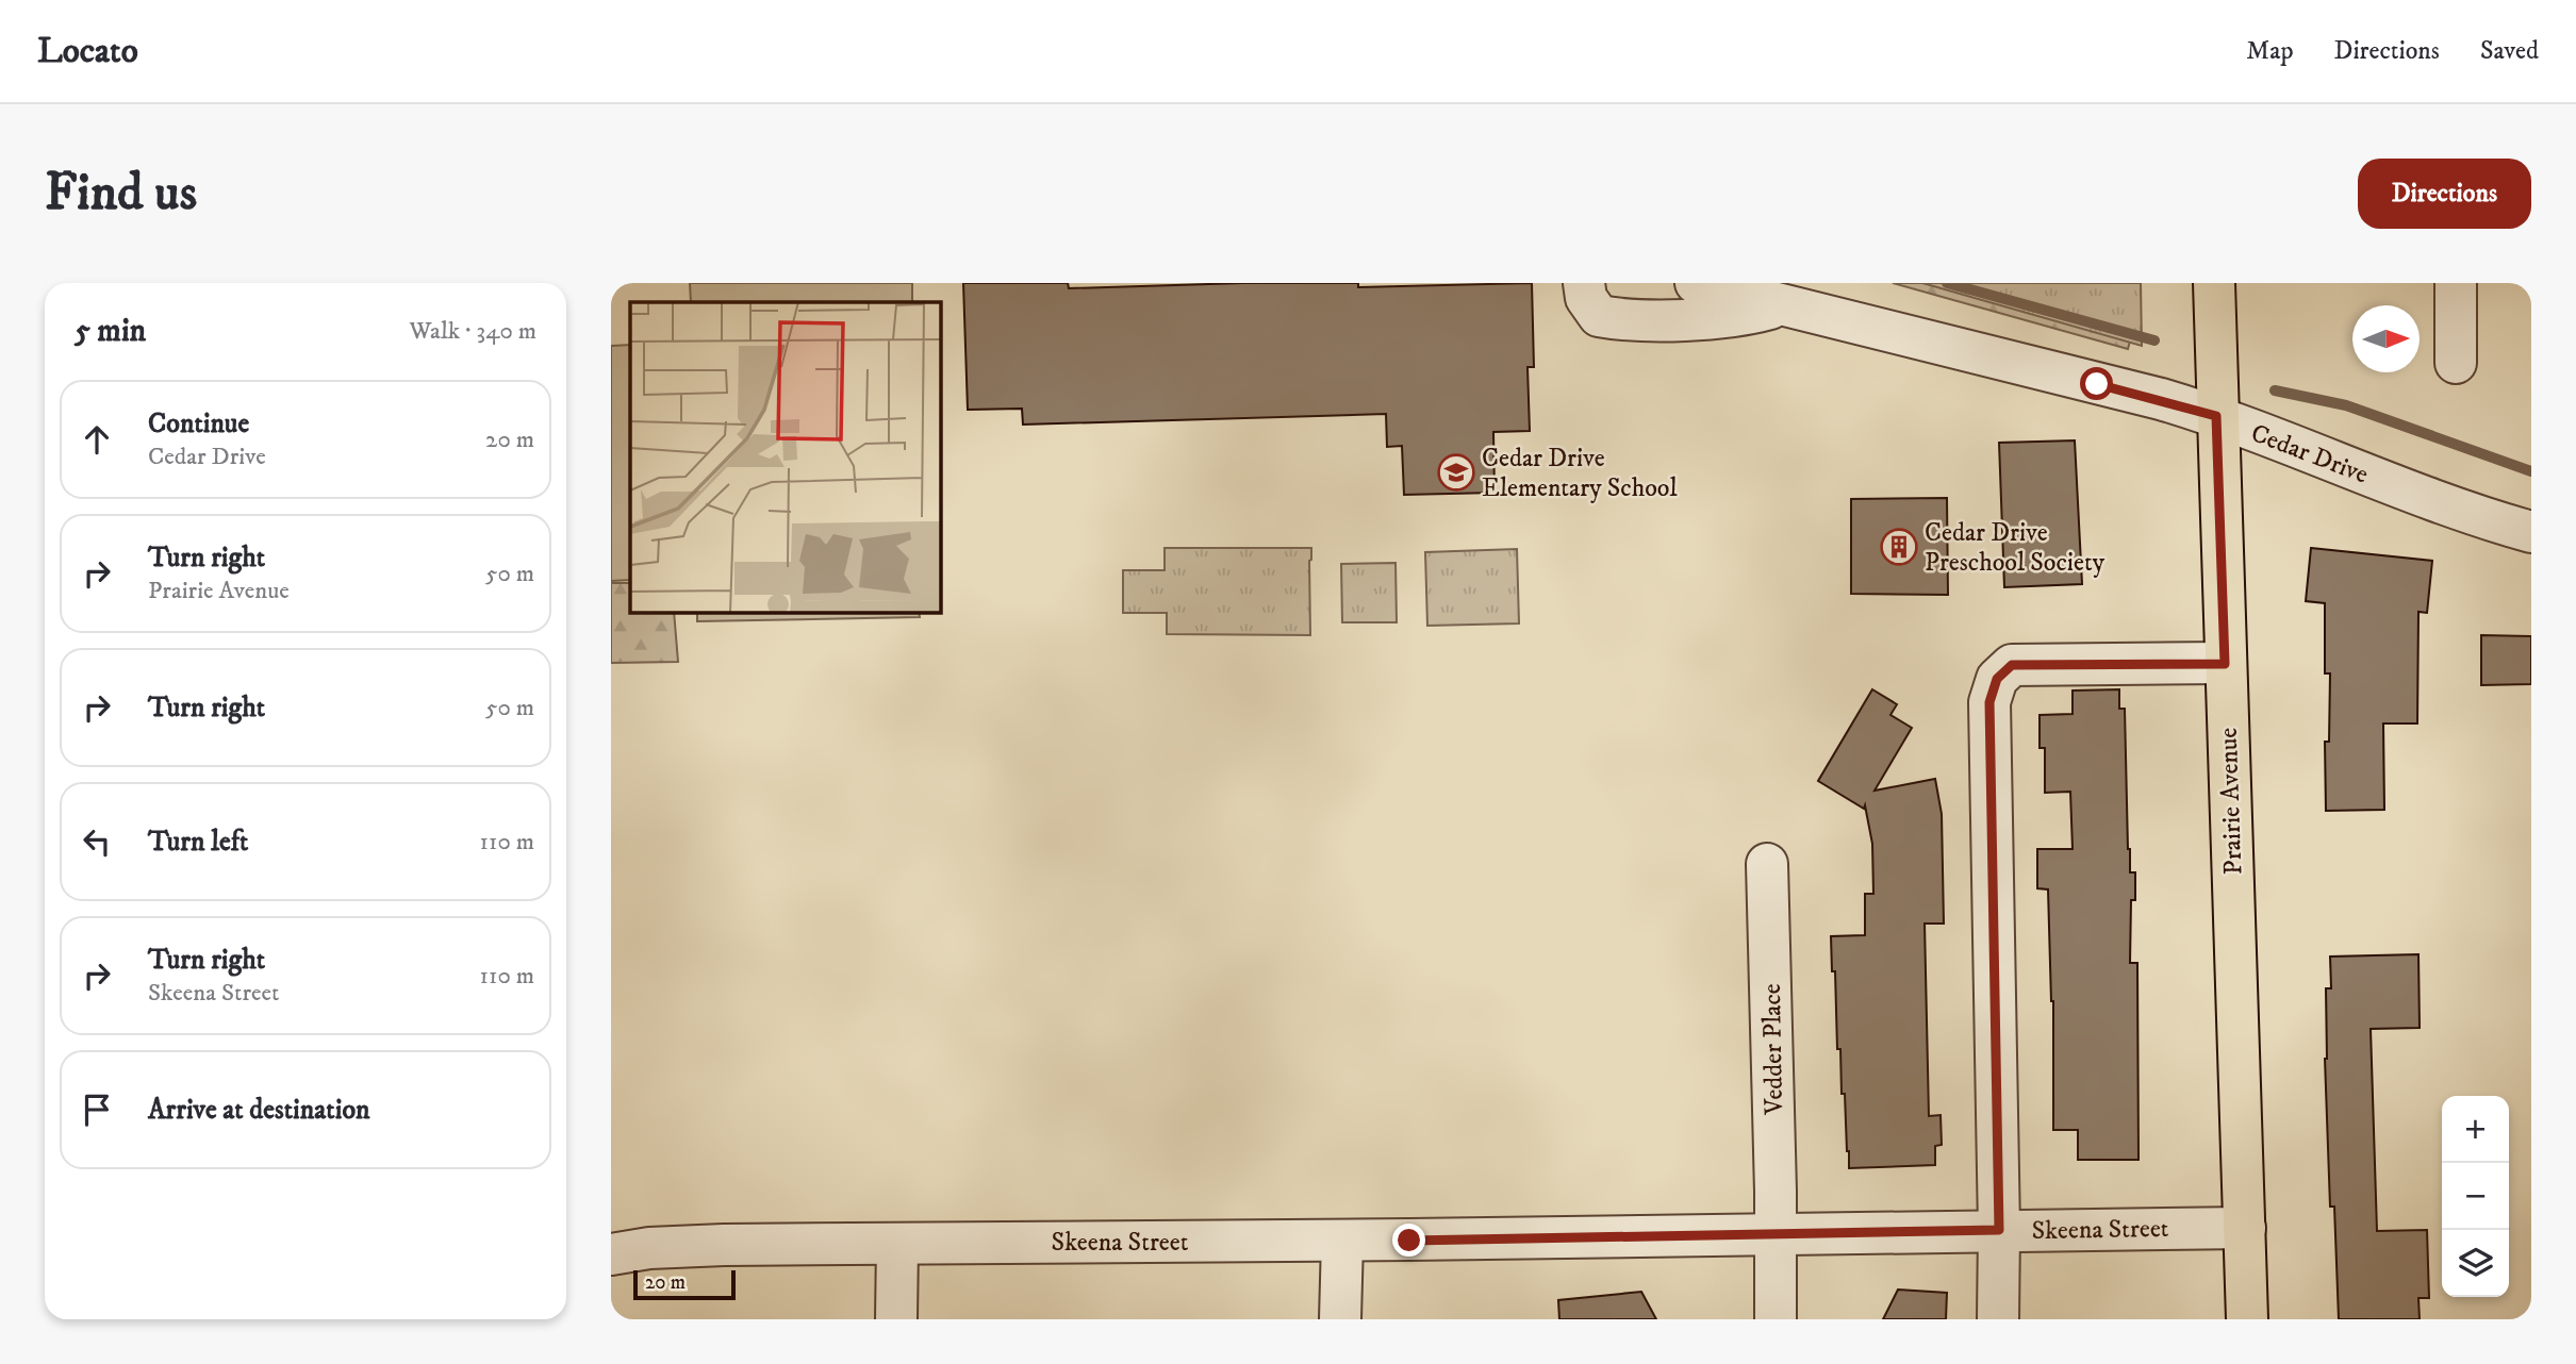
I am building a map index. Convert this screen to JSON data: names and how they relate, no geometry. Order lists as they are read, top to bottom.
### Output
{
  "streets": {
    "main road": ["Prairie Avenue"],
    "street": ["Cedar Drive", "Vedder Place", "Skeena Street"]
  },
  "crossings": [
    ["Cedar Drive", "Prairie Avenue"],
    ["Prairie Avenue", "Skeena Street"],
    ["Vedder Place", "Skeena Street"]
  ],
  "places": {
    "school or university": ["Cedar Drive Elementary School"],
    "building": ["Cedar Drive Preschool Society"]
  },
  "scale_bar": "20 m",
  "north": "right",
  "page": {
    "header": "Locato",
    "nav": ["Map", "Directions", "Saved"],
    "buttons": "Directions",
    "title": "Find us",
    "heading": ["5 min", "Walk · 340 m"],
    "list": [
      ["Continue", "Cedar Drive", "20 m"],
      ["Turn right", "Prairie Avenue", "50 m"],
      ["Turn right", "50 m"],
      ["Turn left", "110 m"],
      ["Turn right", "Skeena Street", "110 m"],
      "Arrive at destination"
    ],
    "map_buttons": ["+", "−"],
    "scale": "20 m"
  }
}
